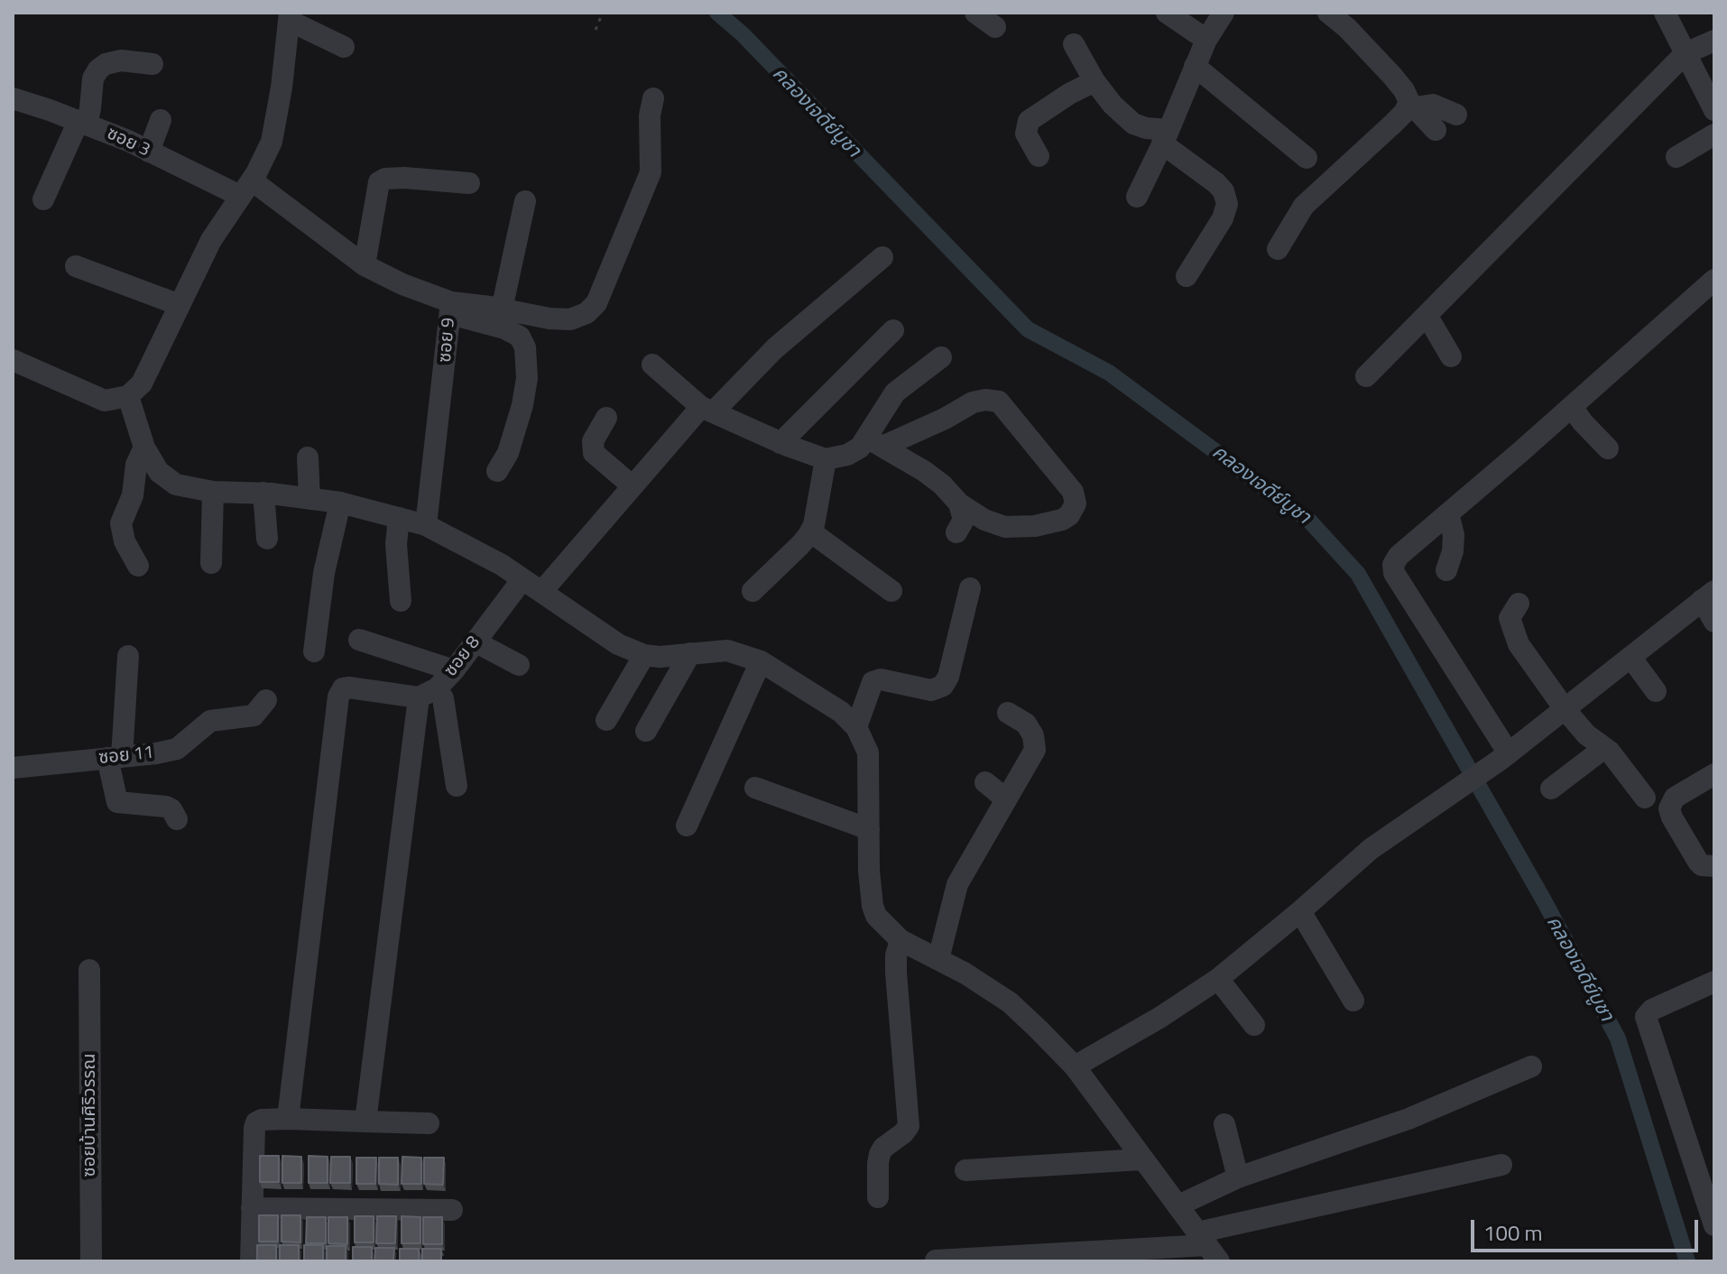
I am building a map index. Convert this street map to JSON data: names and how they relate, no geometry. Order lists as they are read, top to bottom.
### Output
{
  "streets": {
    "street": [
      "ซอย 3",
      "ซอย 9",
      "ซอย 8",
      "ซอย 11",
      "ซอยบ้านศิริวรรณ"
    ]
  },
  "crossings": [
    ["ซอย 3", "ซอย 9"]
  ],
  "water": ["คลองเจดีย์บูชา"],
  "scale_bar": "100 m"
}
